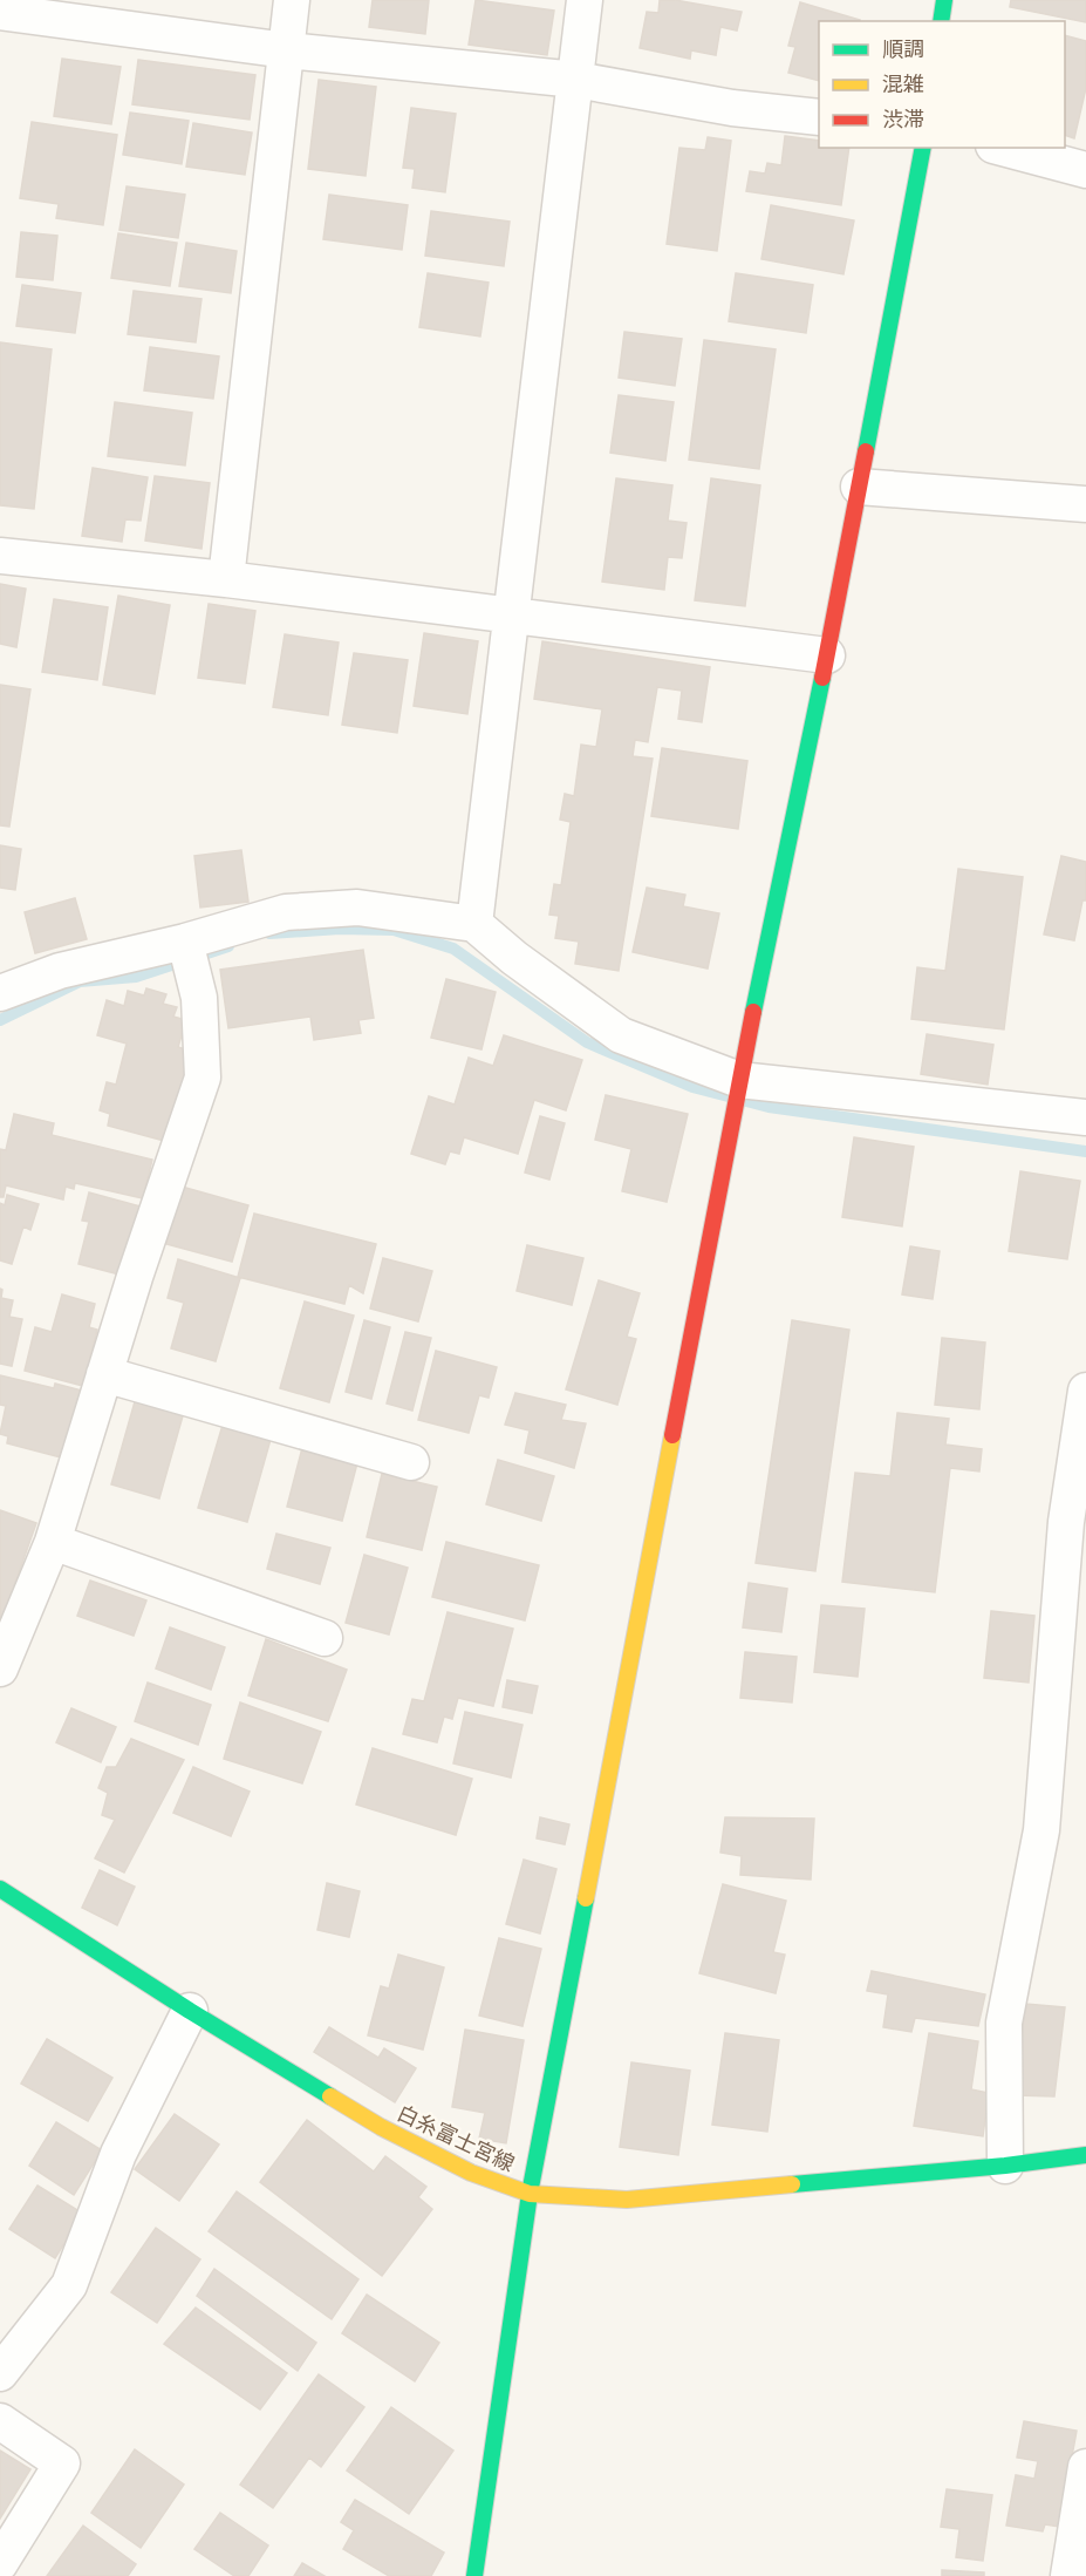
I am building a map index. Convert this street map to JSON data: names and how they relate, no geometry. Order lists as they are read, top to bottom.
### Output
{
  "streets": {
    "street": ["白糸富士宮線"]
  },
  "legend": ["順調", "混雑", "渋滞"]
}
